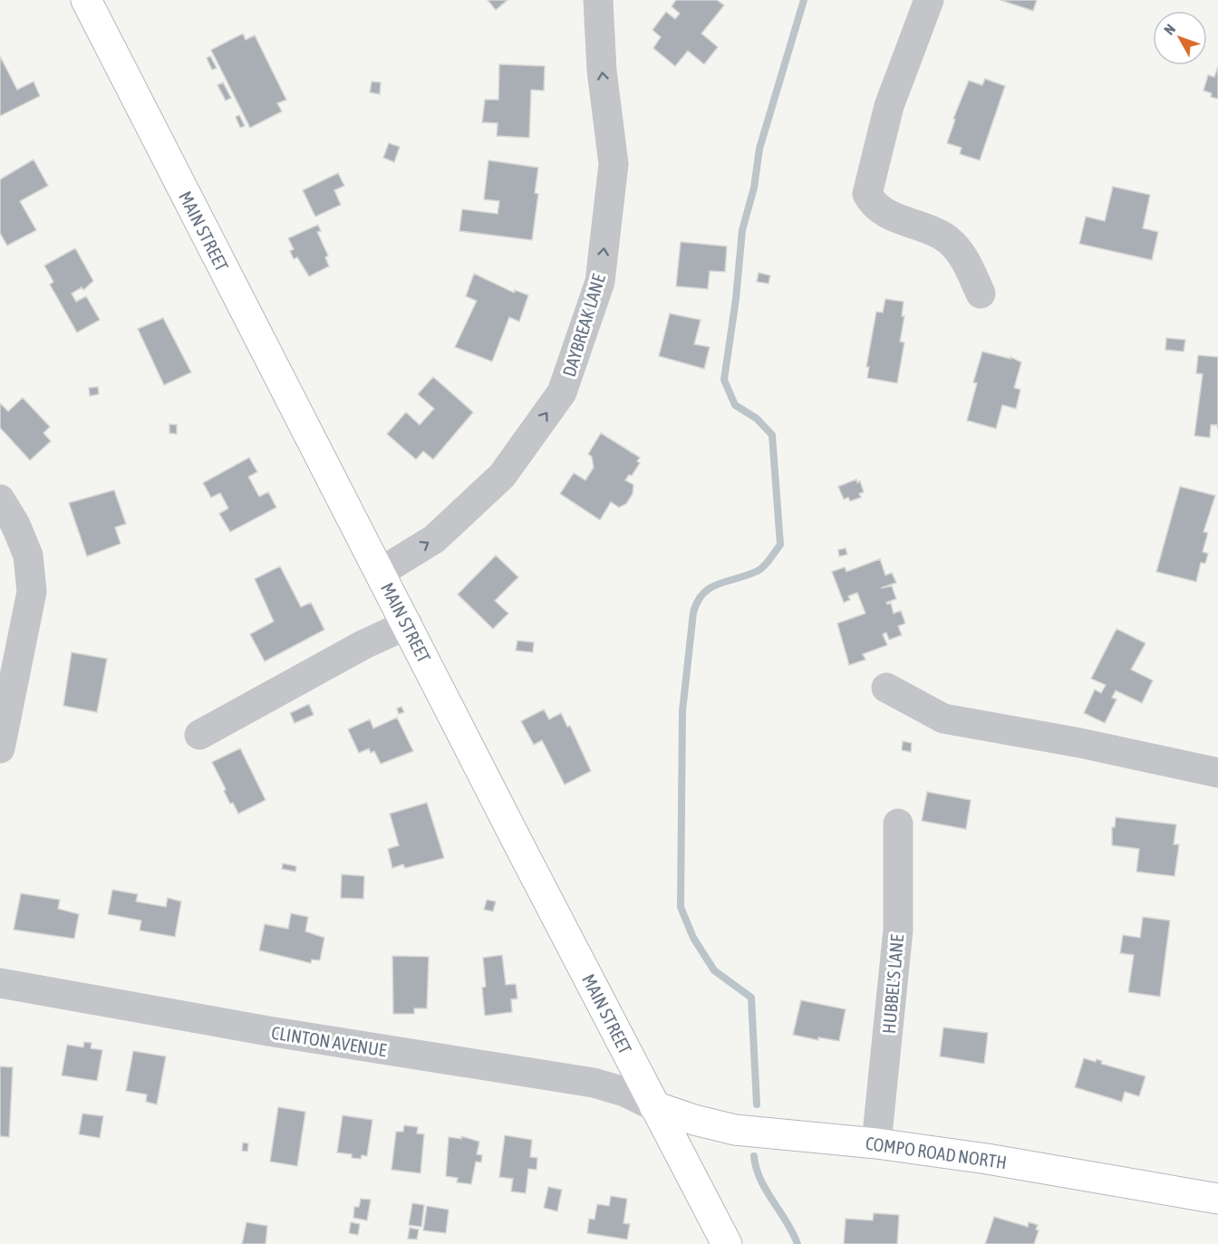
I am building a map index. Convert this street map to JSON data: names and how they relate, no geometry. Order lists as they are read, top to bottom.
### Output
{
  "streets": {
    "main road": ["MAIN STREET", "COMPO ROAD NORTH"],
    "street": ["DAYBREAK LANE", "HUBBEL'S LANE", "CLINTON AVENUE"]
  },
  "crossings": [
    ["MAIN STREET", "DAYBREAK LANE"],
    ["MAIN STREET", "CLINTON AVENUE"],
    ["MAIN STREET", "COMPO ROAD NORTH"],
    ["HUBBEL'S LANE", "COMPO ROAD NORTH"],
    ["CLINTON AVENUE", "COMPO ROAD NORTH"]
  ],
  "one_way": ["DAYBREAK LANE"],
  "north": "top left"
}
